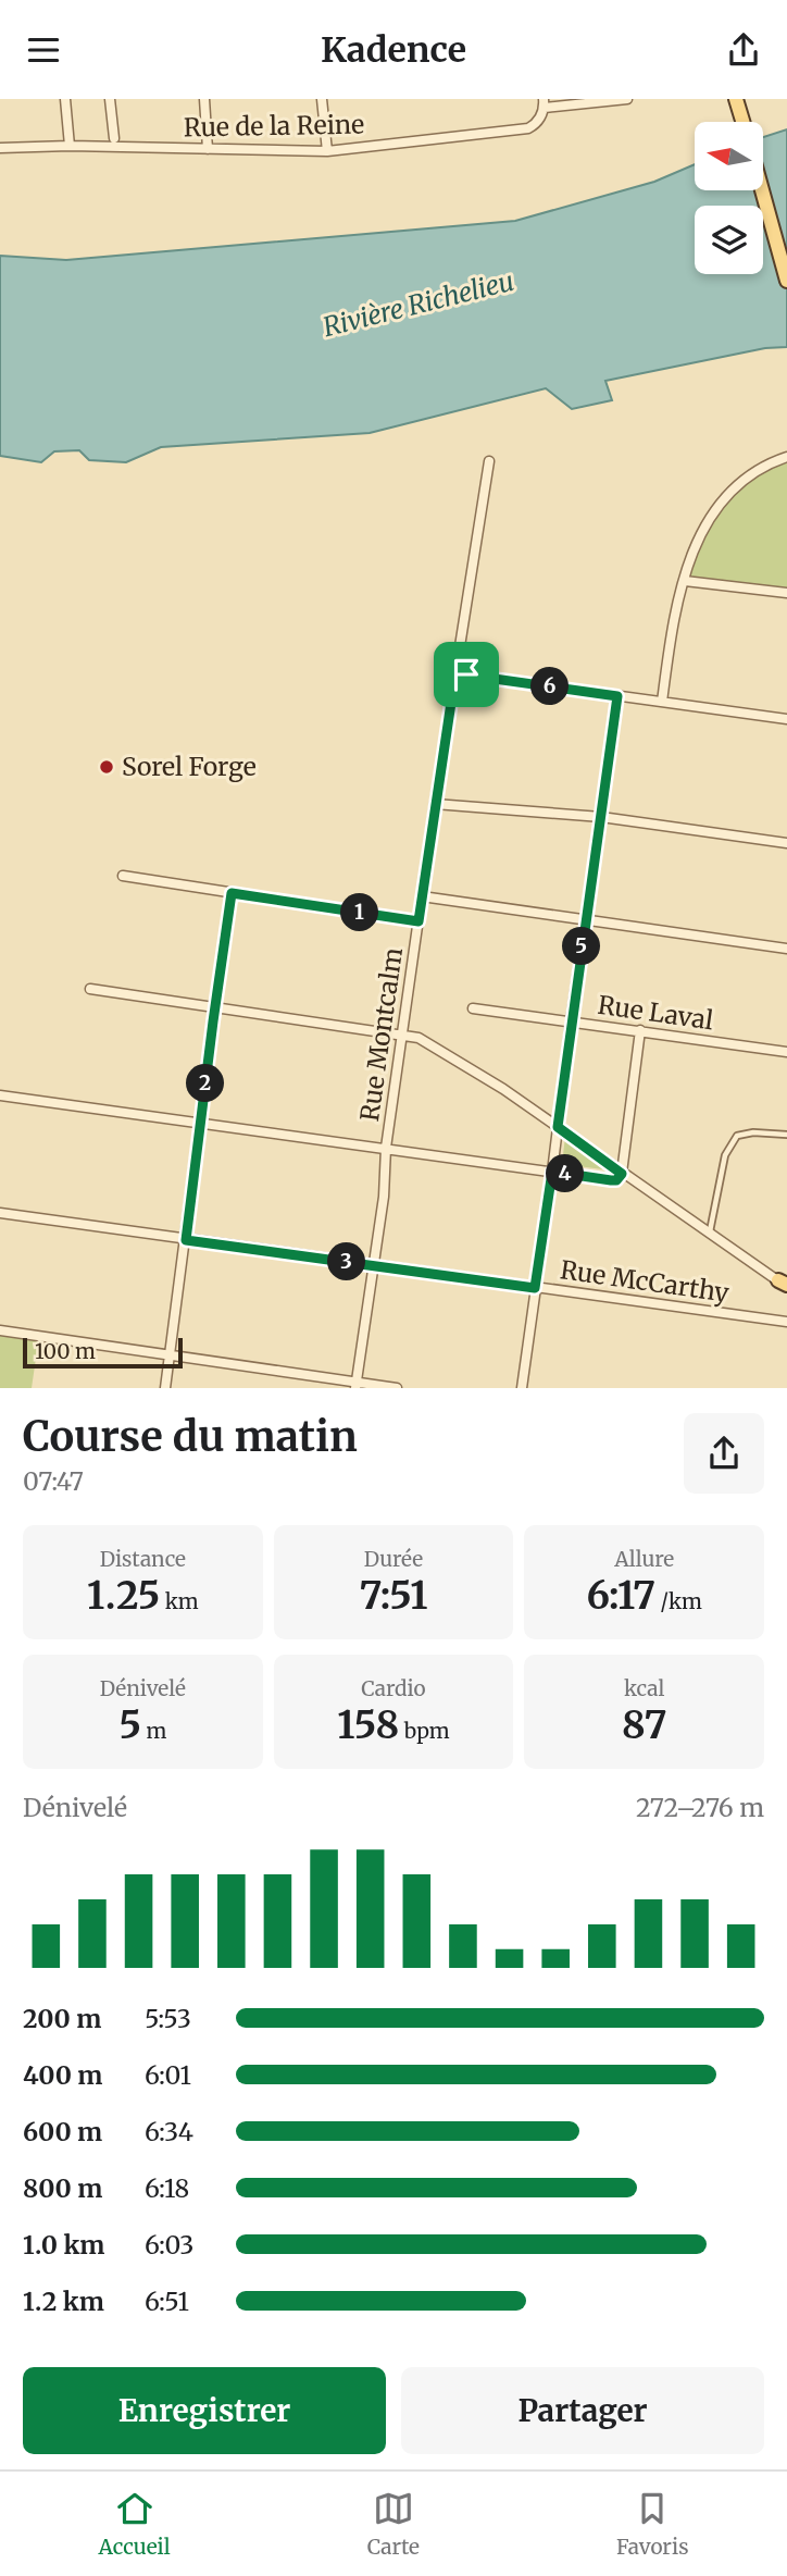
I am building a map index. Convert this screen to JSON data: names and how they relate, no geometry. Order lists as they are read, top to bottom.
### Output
{
  "streets": {
    "street": [
      "Rue de la Reine",
      "Rue Laval",
      "Rue Montcalm",
      "Rue McCarthy"
    ]
  },
  "crossings": [
    ["Rue Montcalm", "Rue McCarthy"]
  ],
  "water": ["Rivière Richelieu"],
  "places": ["Sorel Forge"],
  "scale_bar": "100 m",
  "north": "left",
  "page": {
    "header": "Kadence",
    "pins": [
      "6",
      "1",
      "5",
      "2",
      "4",
      "3"
    ],
    "scale": "100 m",
    "heading": ["Course du matin", "07:47"],
    "stats": [
      ["Distance", "1.25 km"],
      ["Durée", "7:51"],
      ["Allure", "6:17 /km"],
      ["Dénivelé", "5 m"],
      ["Cardio", "158 bpm"],
      ["kcal", "87"]
    ],
    "chart": ["Dénivelé", "272–276 m"],
    "list": [
      {
        "name": "200 m",
        "note": "5:53"
      },
      {
        "name": "400 m",
        "note": "6:01"
      },
      {
        "name": "600 m",
        "note": "6:34"
      },
      {
        "name": "800 m",
        "note": "6:18"
      },
      {
        "name": "1.0 km",
        "note": "6:03"
      },
      {
        "name": "1.2 km",
        "note": "6:51"
      }
    ],
    "buttons": ["Enregistrer", "Partager"],
    "tabs": ["Accueil", "Carte", "Favoris"]
  }
}
